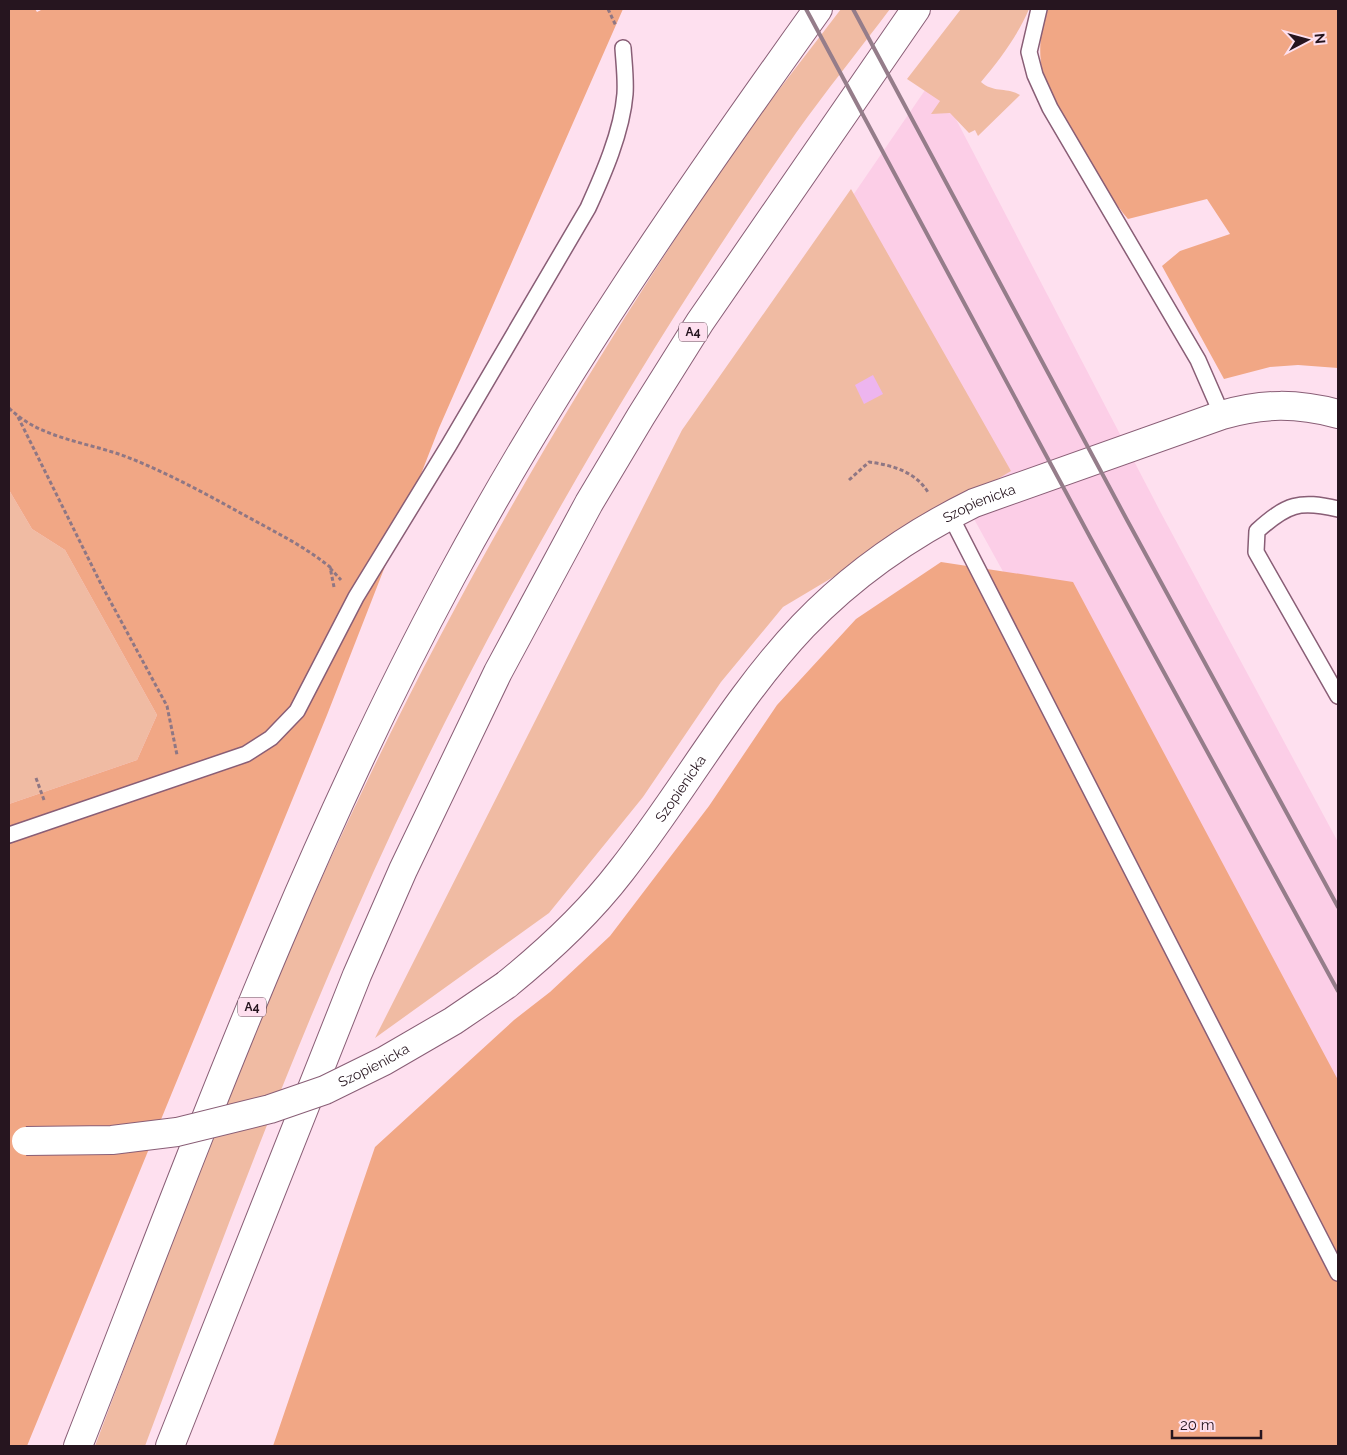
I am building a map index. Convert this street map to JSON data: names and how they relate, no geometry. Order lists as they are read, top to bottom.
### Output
{
  "streets": {
    "main road": ["A4", "Szopienicka"]
  },
  "scale_bar": "20 m",
  "north": "right"
}
